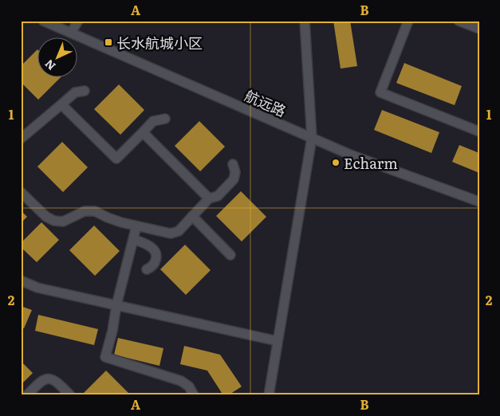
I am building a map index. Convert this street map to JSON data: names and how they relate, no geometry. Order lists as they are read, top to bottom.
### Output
{
  "streets": {
    "street": ["航远路"]
  },
  "places": {
    "transit": ["长水航城小区"],
    "other": ["Echarm"]
  },
  "north": "bottom left",
  "grid": {
    "columns": ["A", "B"],
    "rows": ["1", "2"]
  }
}
